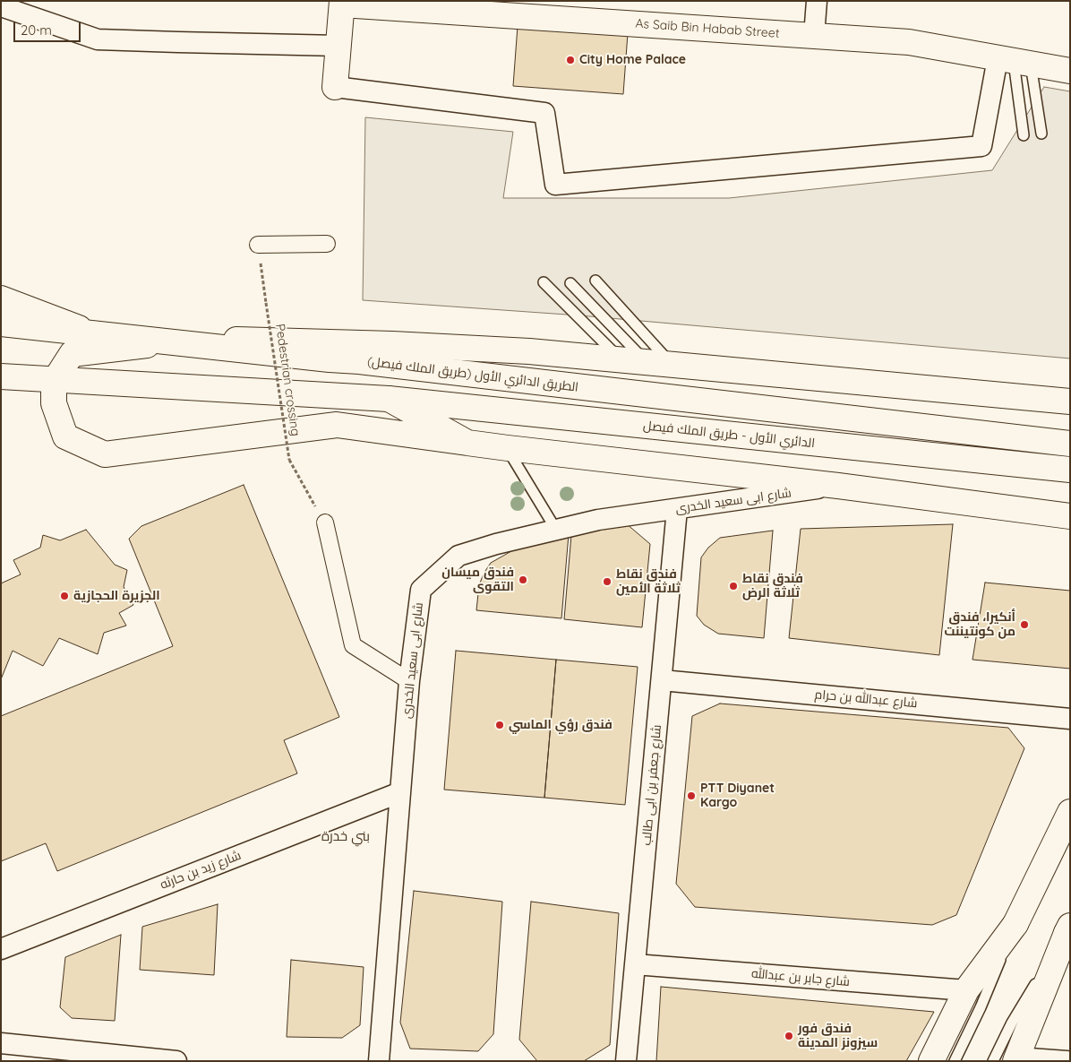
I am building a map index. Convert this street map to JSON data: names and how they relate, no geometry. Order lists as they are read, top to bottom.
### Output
{
  "streets": {
    "main road": ["As Saib Bin Habab Street", "الطريق الدائري الأول (طريق الملك فيصل)", "الدائري الأول - طريق الملك فيصل"],
    "street": [
      "شارع ابى سعيد الخدرى",
      "شارع عبدالله بن حرام",
      "شارع جعفر بن ابى طالب",
      "شارع زيد بن حارثه",
      "شارع جابر بن عبدالله"
    ],
    "path": ["Pedestrian crossing"]
  },
  "crossings": [
    ["شارع ابى سعيد الخدرى", "شارع جعفر بن ابى طالب"],
    ["شارع ابى سعيد الخدرى", "شارع زيد بن حارثه"],
    ["شارع عبدالله بن حرام", "شارع جعفر بن ابى طالب"],
    ["شارع جعفر بن ابى طالب", "شارع جابر بن عبدالله"]
  ],
  "districts": ["بني خدرة"],
  "places": [
    "City Home Palace",
    "فندق ميسان التقوى",
    "فندق نقاط ثلاثة الأمين",
    "فندق نقاط ثلاثة الرض",
    "الجزيرة الحجازية",
    "أنكيرا، فندق من كونتيننت",
    "فندق رؤي الماسي",
    "PTT Diyanet Kargo",
    "فندق فور سيزونز المدينة"
  ],
  "scale_bar": "20 m"
}
